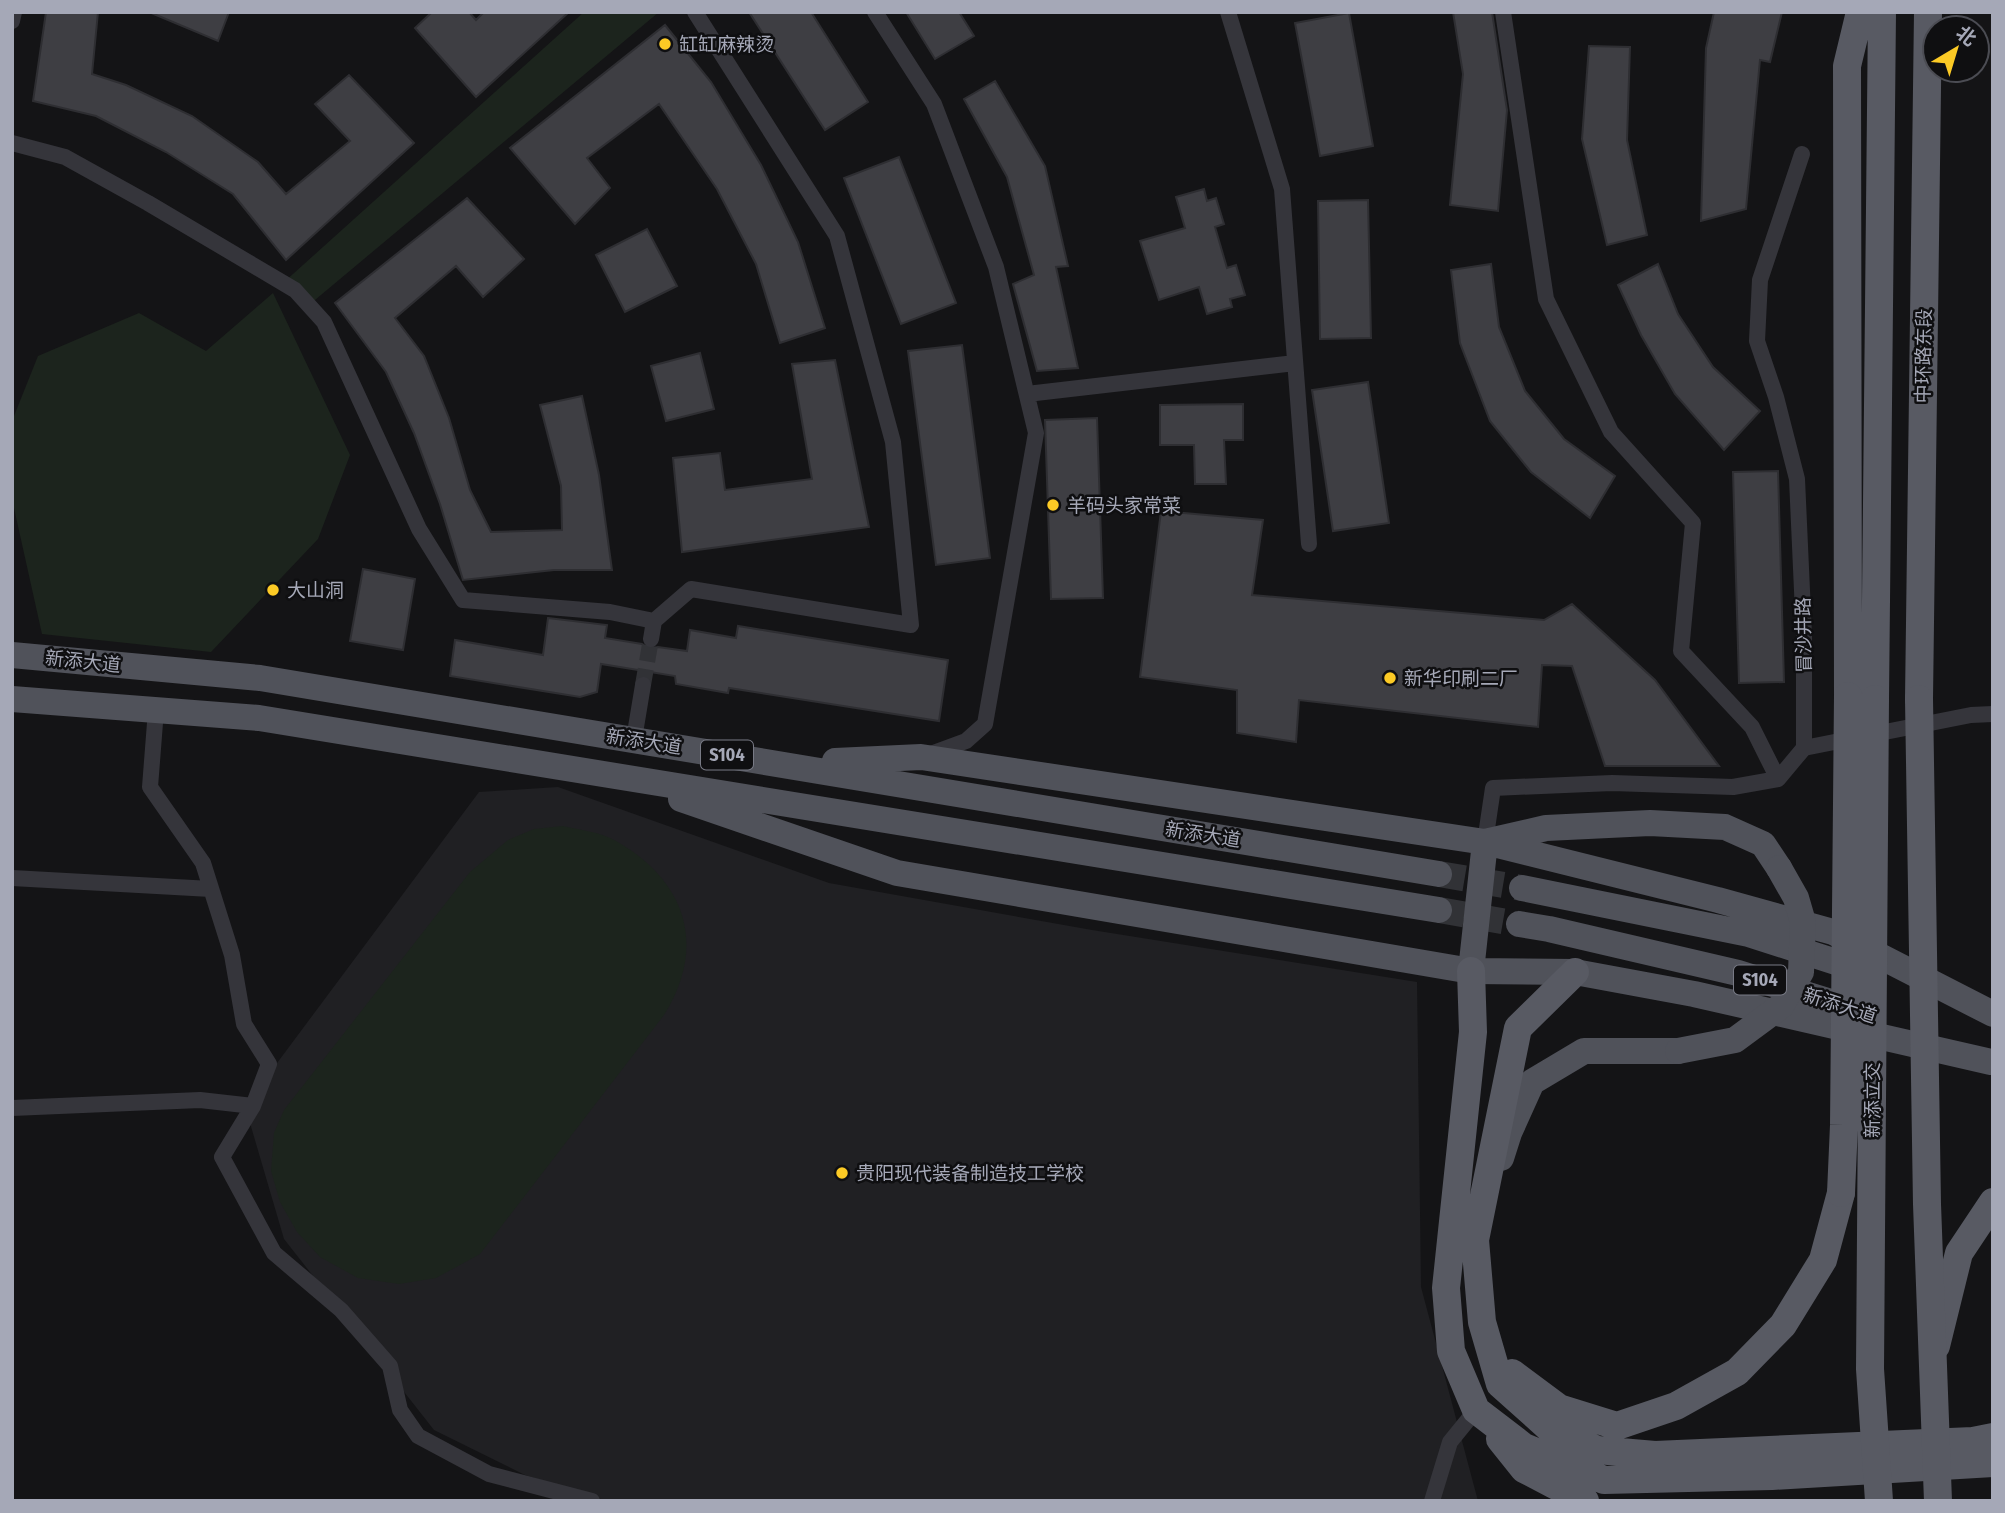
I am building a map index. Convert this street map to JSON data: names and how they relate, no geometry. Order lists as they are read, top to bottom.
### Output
{
  "streets": {
    "highway": ["中环路东段", "新添立交"],
    "main road": ["新添大道", "S104"],
    "street": ["冒沙井路"]
  },
  "places": [
    "缸缸麻辣烫",
    "羊码头家常菜",
    "大山洞",
    "新华印刷二厂",
    "贵阳现代装备制造技工学校"
  ],
  "north": "top right"
}
